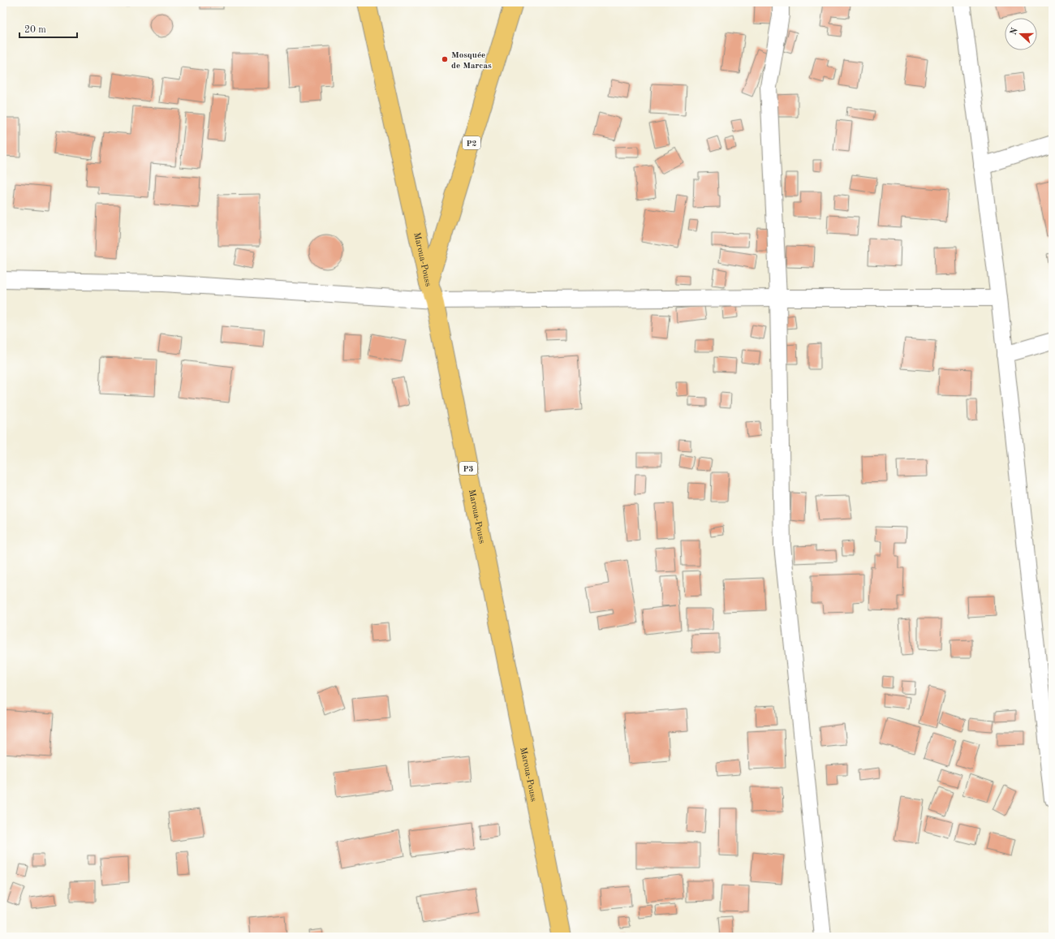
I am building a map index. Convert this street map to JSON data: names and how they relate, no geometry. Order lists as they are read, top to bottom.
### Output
{
  "streets": {
    "main road": ["P2", "Maroua-Pouss", "P3"]
  },
  "crossings": [
    ["P2", "Maroua-Pouss"]
  ],
  "places": ["Mosquée de Marcas"],
  "scale_bar": "20 m",
  "north": "left"
}
